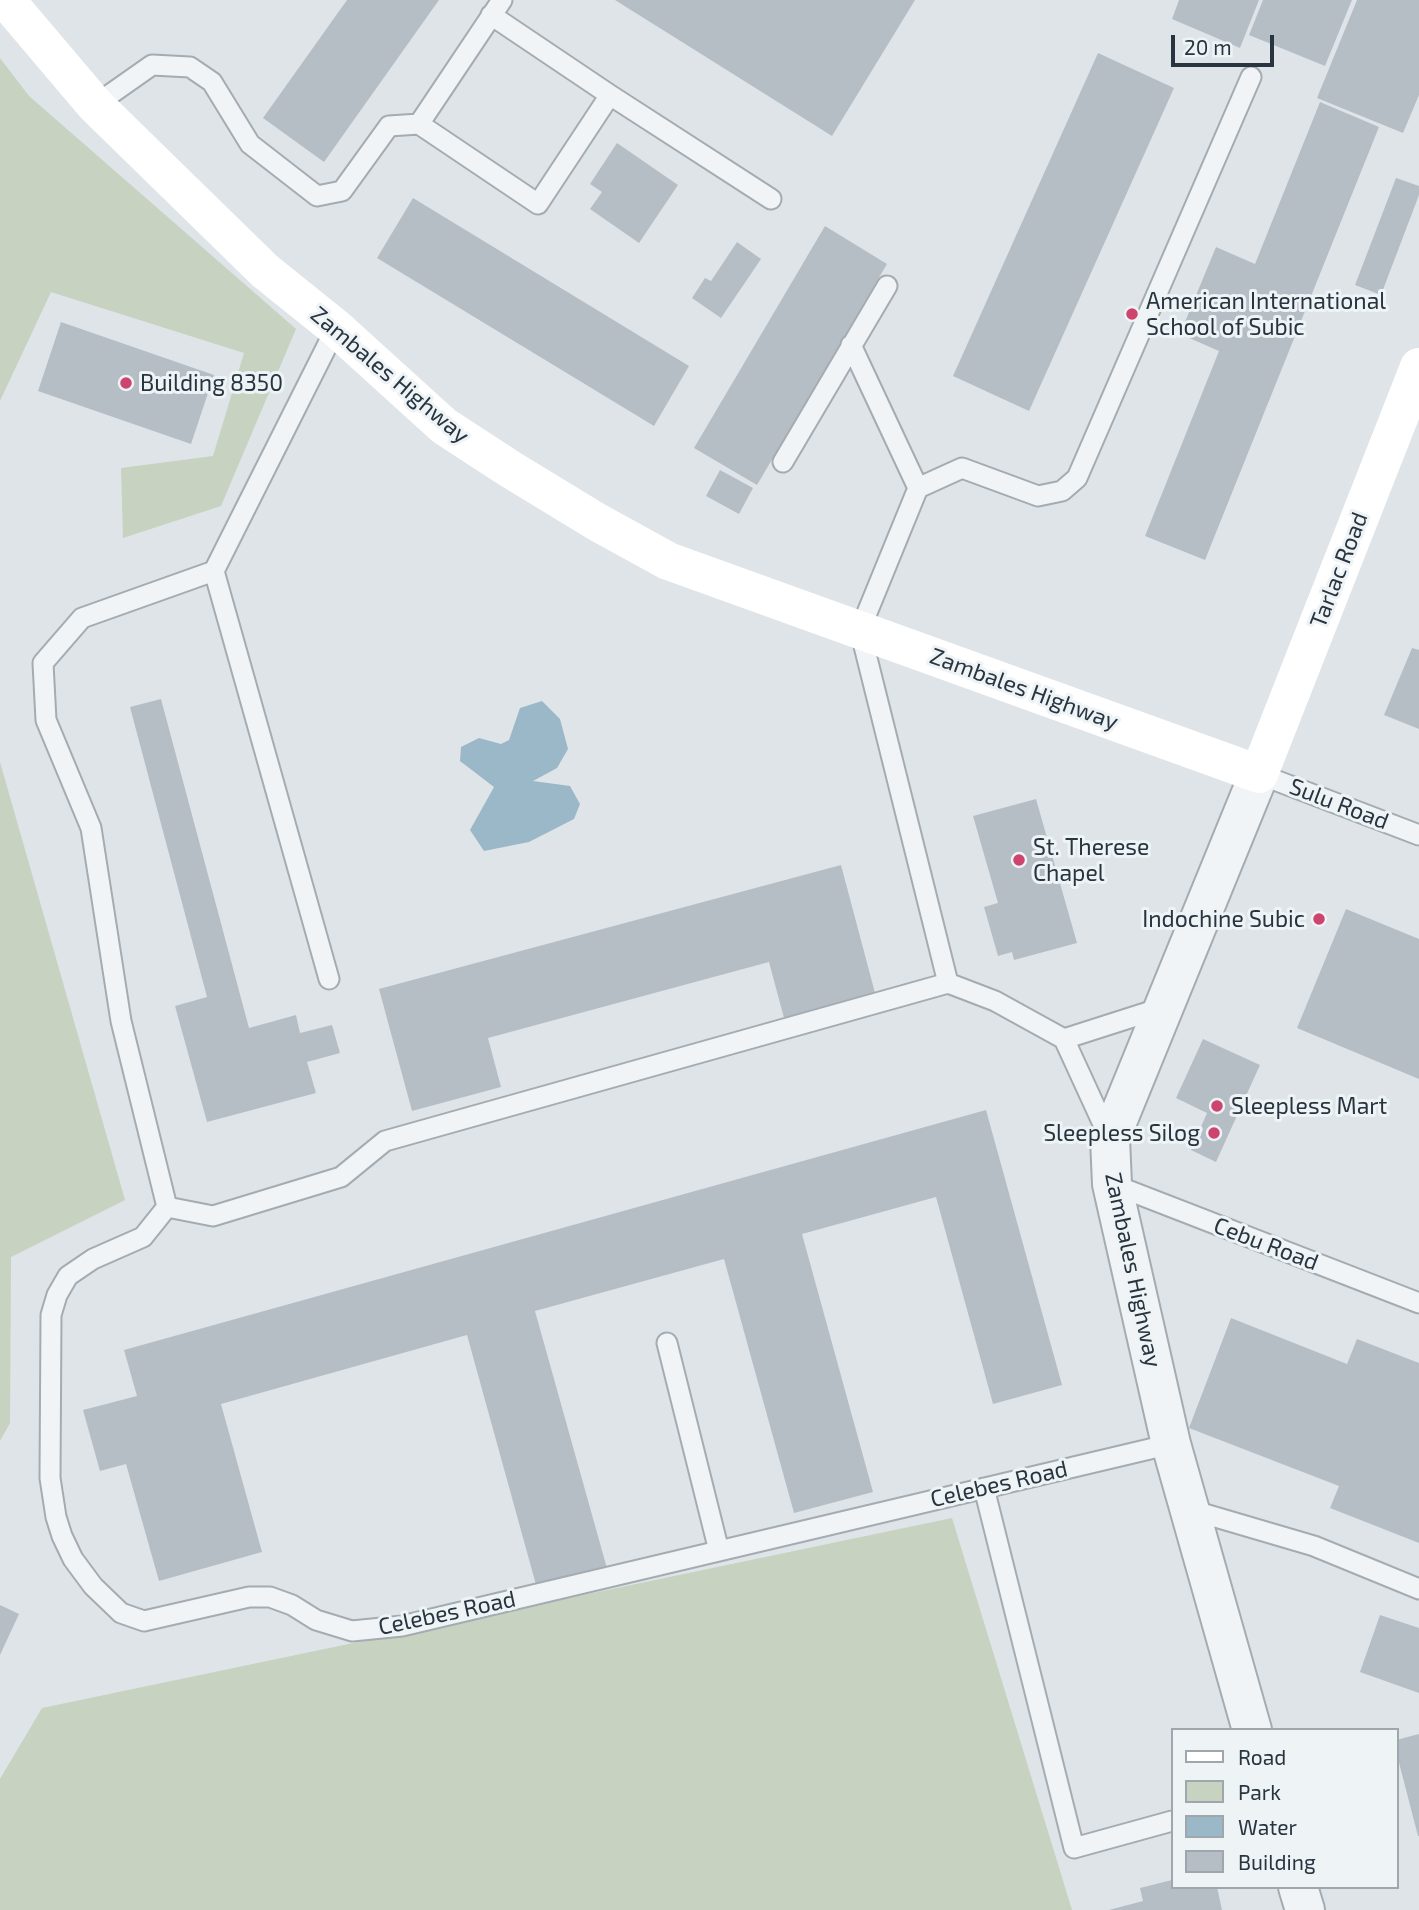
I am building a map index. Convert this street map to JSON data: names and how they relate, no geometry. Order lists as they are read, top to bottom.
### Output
{
  "streets": {
    "main road": ["Zambales Highway", "Tarlac Road"],
    "lane": ["Sulu Road", "Cebu Road", "Celebes Road"]
  },
  "crossings": [
    ["Zambales Highway", "Tarlac Road"],
    ["Zambales Highway", "Sulu Road"],
    ["Zambales Highway", "Cebu Road"],
    ["Zambales Highway", "Celebes Road"],
    ["Tarlac Road", "Sulu Road"]
  ],
  "places": [
    "American International School of Subic",
    "Building 8350",
    "St. Therese Chapel",
    "Indochine Subic",
    "Sleepless Mart",
    "Sleepless Silog"
  ],
  "legend": [
    "Road",
    "Park",
    "Water",
    "Building"
  ],
  "scale_bar": "20 m"
}
